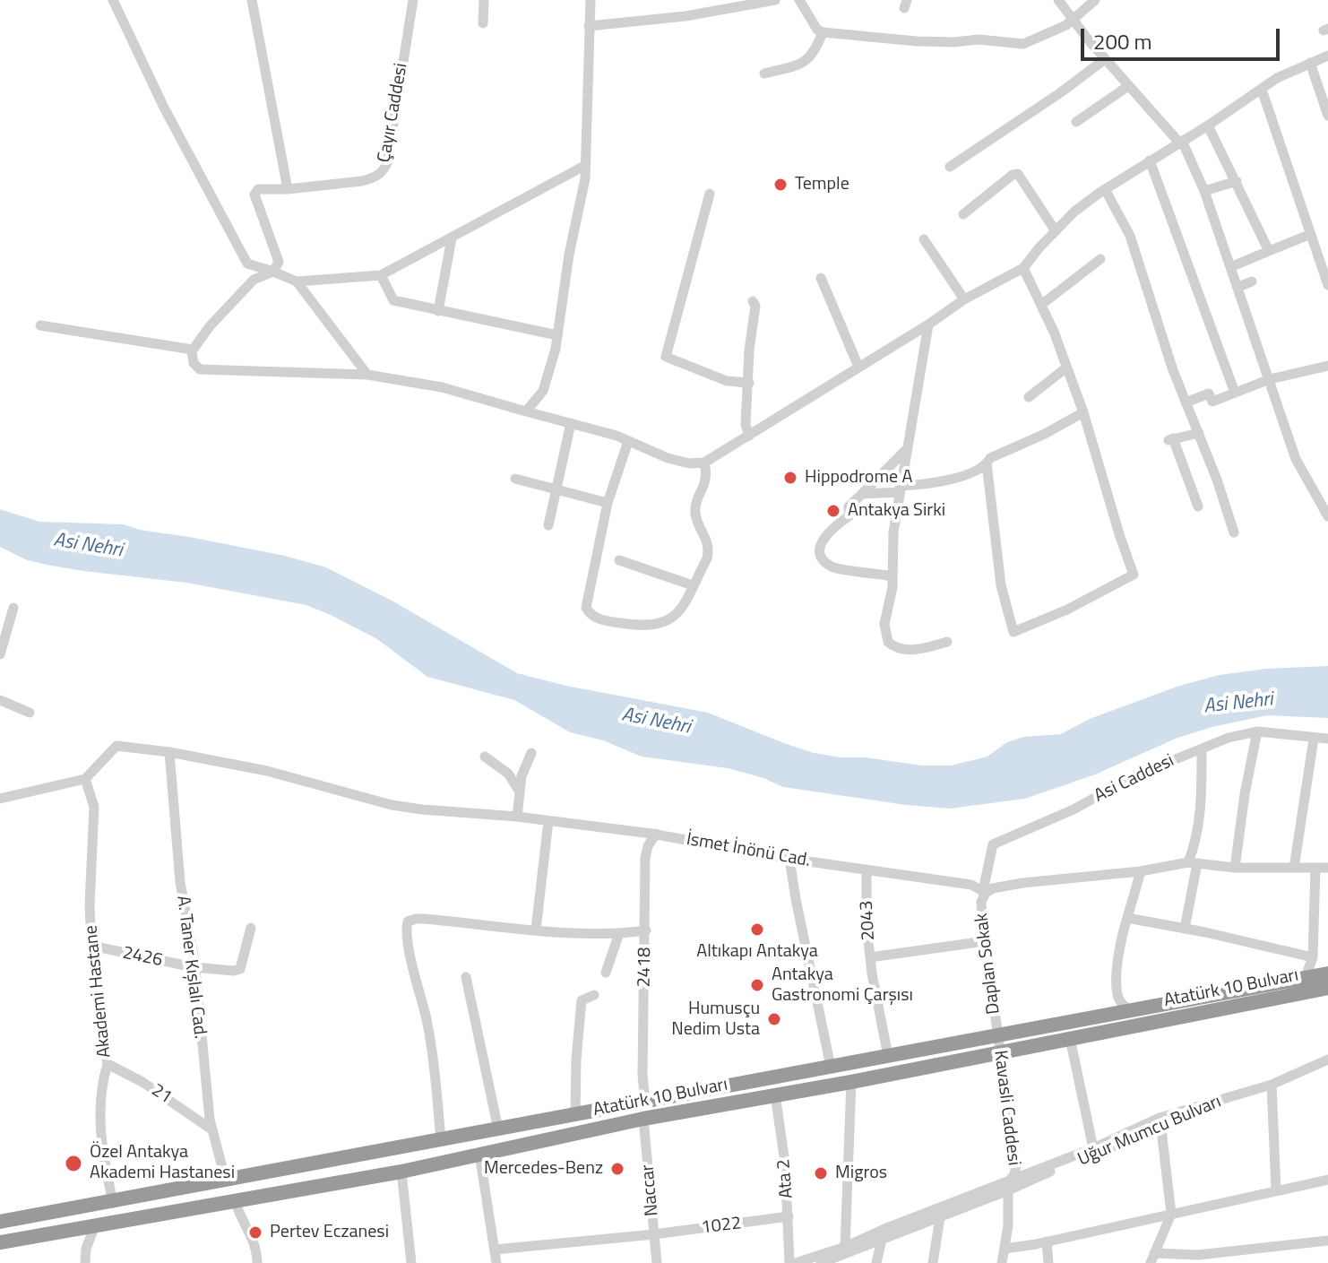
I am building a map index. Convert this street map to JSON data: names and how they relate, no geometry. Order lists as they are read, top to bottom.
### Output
{
  "streets": {
    "highway": ["Atatürk 10 Bulvarı"],
    "street": [
      "Çayır Caddesi",
      "Asi Caddesi",
      "İsmet İnönü Cad.",
      "2043",
      "2426",
      "Daplan Sokak",
      "A. Taner Kışlalı Cad.",
      "2418",
      "Akademi Hastane",
      "21",
      "Kavasli Caddesi",
      "Uğur Mumcu Bulvarı",
      "Ata 2",
      "Naccar",
      "1022"
    ]
  },
  "crossings": [
    ["Asi Caddesi", "İsmet İnönü Cad."],
    ["Asi Caddesi", "Daplan Sokak"],
    ["İsmet İnönü Cad.", "2043"],
    ["İsmet İnönü Cad.", "Daplan Sokak"],
    ["İsmet İnönü Cad.", "A. Taner Kışlalı Cad."],
    ["İsmet İnönü Cad.", "2418"],
    ["İsmet İnönü Cad.", "Akademi Hastane"],
    ["2043", "Atatürk 10 Bulvarı"],
    ["2426", "A. Taner Kışlalı Cad."],
    ["2426", "Akademi Hastane"],
    ["Daplan Sokak", "Atatürk 10 Bulvarı"],
    ["Daplan Sokak", "Kavasli Caddesi"],
    ["A. Taner Kışlalı Cad.", "Atatürk 10 Bulvarı"],
    ["A. Taner Kışlalı Cad.", "21"],
    ["2418", "Atatürk 10 Bulvarı"],
    ["Atatürk 10 Bulvarı", "Akademi Hastane"],
    ["Atatürk 10 Bulvarı", "Kavasli Caddesi"],
    ["Atatürk 10 Bulvarı", "Ata 2"],
    ["Atatürk 10 Bulvarı", "Naccar"],
    ["Akademi Hastane", "21"],
    ["Kavasli Caddesi", "Uğur Mumcu Bulvarı"],
    ["Ata 2", "1022"],
    ["Naccar", "1022"]
  ],
  "water": ["Asi Nehri"],
  "places": [
    "Temple",
    "Hippodrome A",
    "Antakya Sirki",
    "Altıkapı Antakya",
    "Antakya Gastronomi Çarşısı",
    "Humusçu Nedim Usta",
    "Özel Antakya Akademi Hastanesi",
    "Mercedes-Benz",
    "Migros",
    "Pertev Eczanesi"
  ],
  "scale_bar": "200 m"
}
